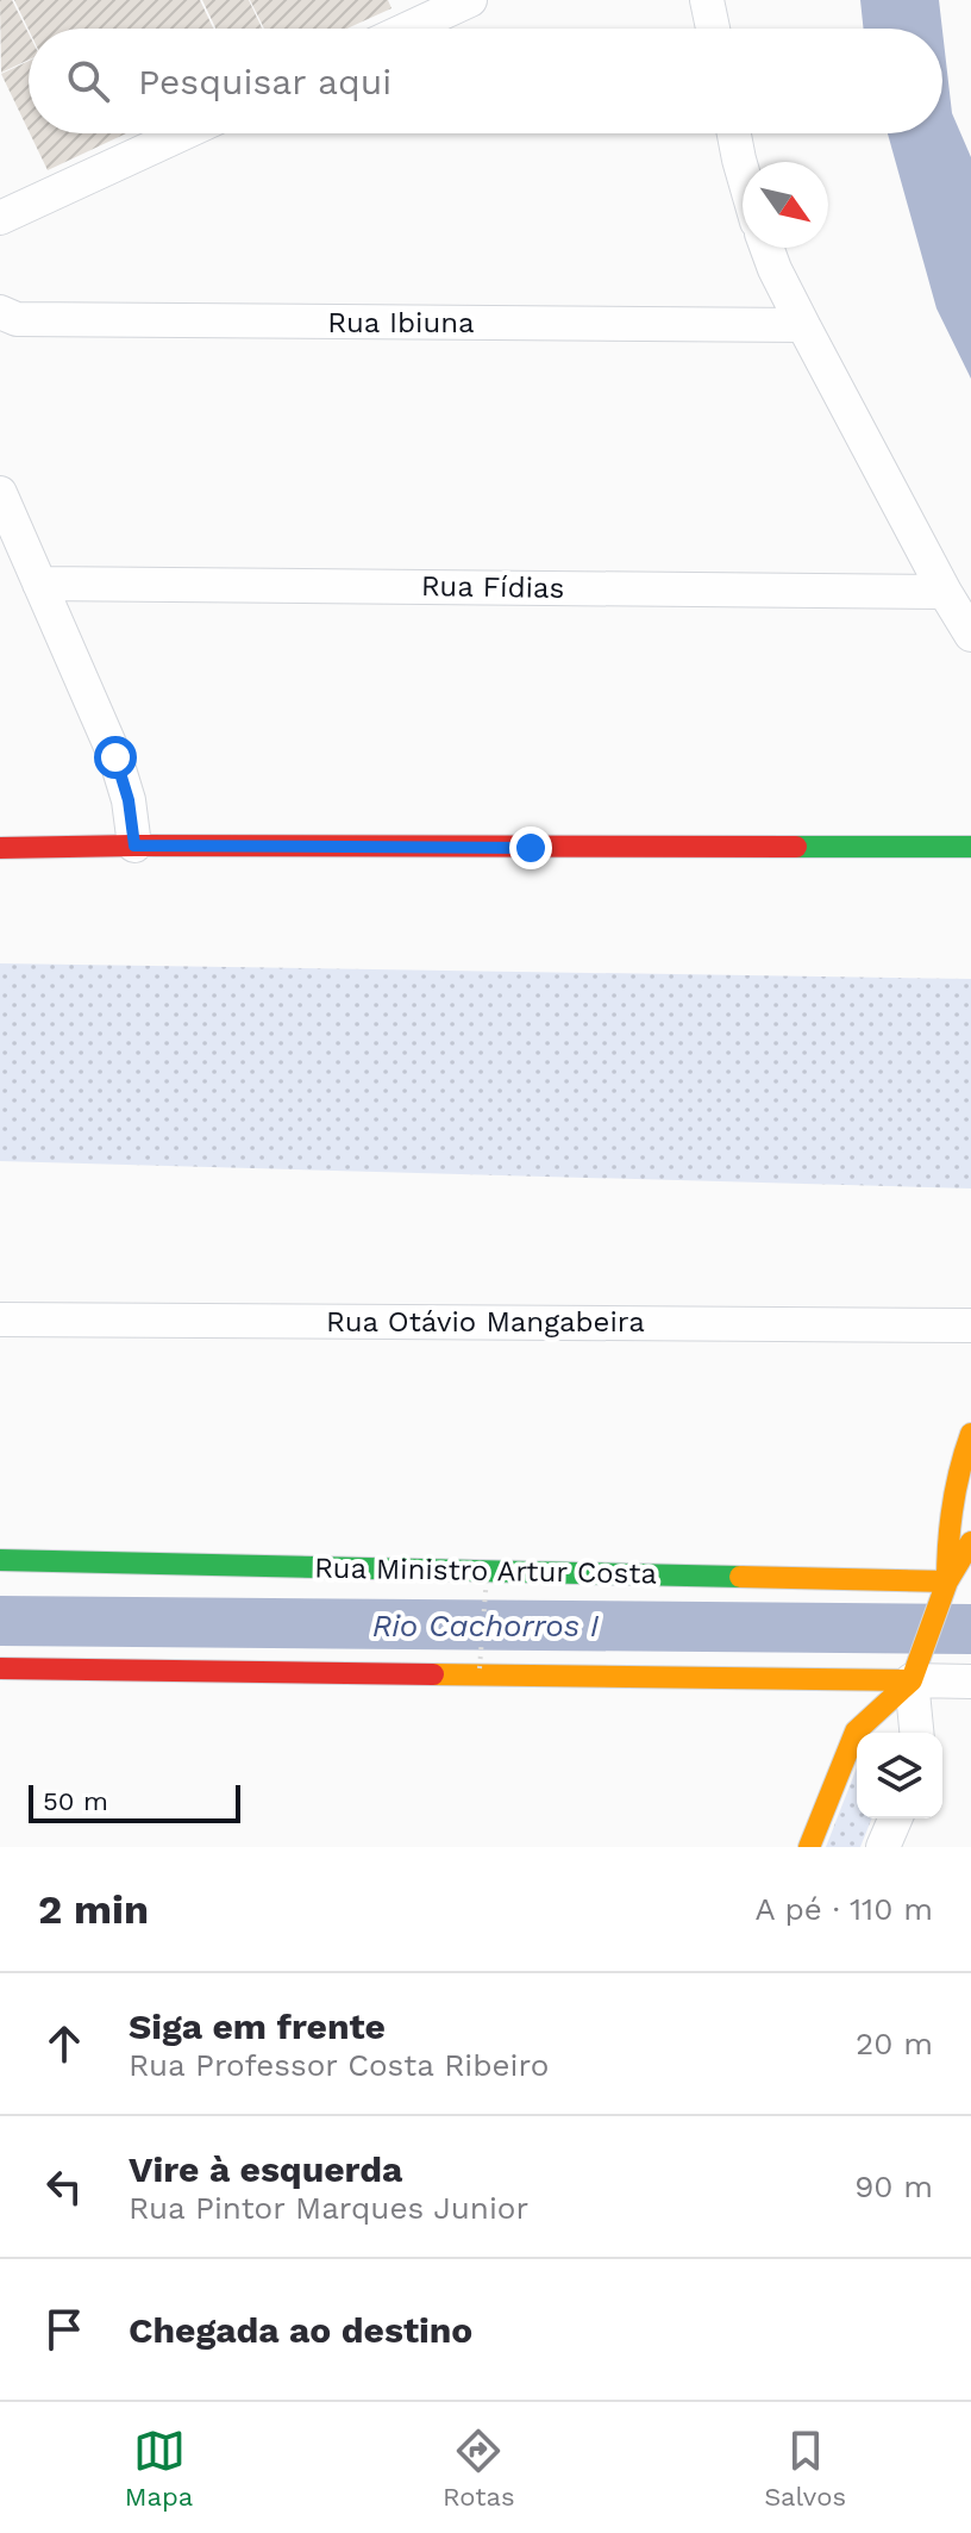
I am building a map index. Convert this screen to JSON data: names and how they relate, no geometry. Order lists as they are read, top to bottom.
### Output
{
  "streets": {
    "street": [
      "Rua Ibiuna",
      "Rua Fídias",
      "Rua Otávio Mangabeira",
      "Rua Ministro Artur Costa"
    ]
  },
  "water": ["Rio Cachorros I"],
  "scale_bar": "50 m",
  "north": "bottom right",
  "page": {
    "search": "Pesquisar aqui",
    "scale": "50 m",
    "heading": ["2 min", "A pé · 110 m"],
    "list": [
      ["Siga em frente", "Rua Professor Costa Ribeiro", "20 m"],
      ["Vire à esquerda", "Rua Pintor Marques Junior", "90 m"],
      "Chegada ao destino"
    ],
    "nav": ["Mapa", "Rotas", "Salvos"]
  }
}
